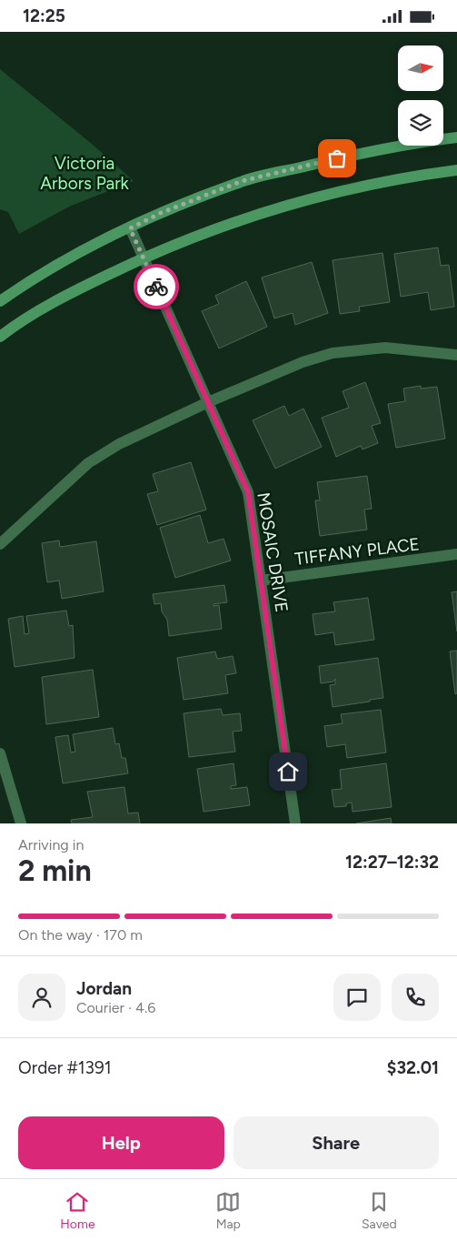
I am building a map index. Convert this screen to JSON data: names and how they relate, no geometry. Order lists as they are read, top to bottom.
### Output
{
  "streets": {
    "street": ["TIFFANY PLACE", "MOSAIC DRIVE"]
  },
  "crossings": [
    ["TIFFANY PLACE", "MOSAIC DRIVE"]
  ],
  "parks": ["Victoria Arbors Park"],
  "north": "right",
  "page": {
    "status": "12:25",
    "heading": ["2 min", "Arriving in", "12:27–12:32"],
    "panel": [
      "Jordan",
      "Courier · 4.6",
      "Order #1391",
      "$32.01"
    ],
    "bar": "On the way · 170 m",
    "buttons": ["Help", "Share"],
    "tabs": ["Home", "Map", "Saved"]
  }
}
